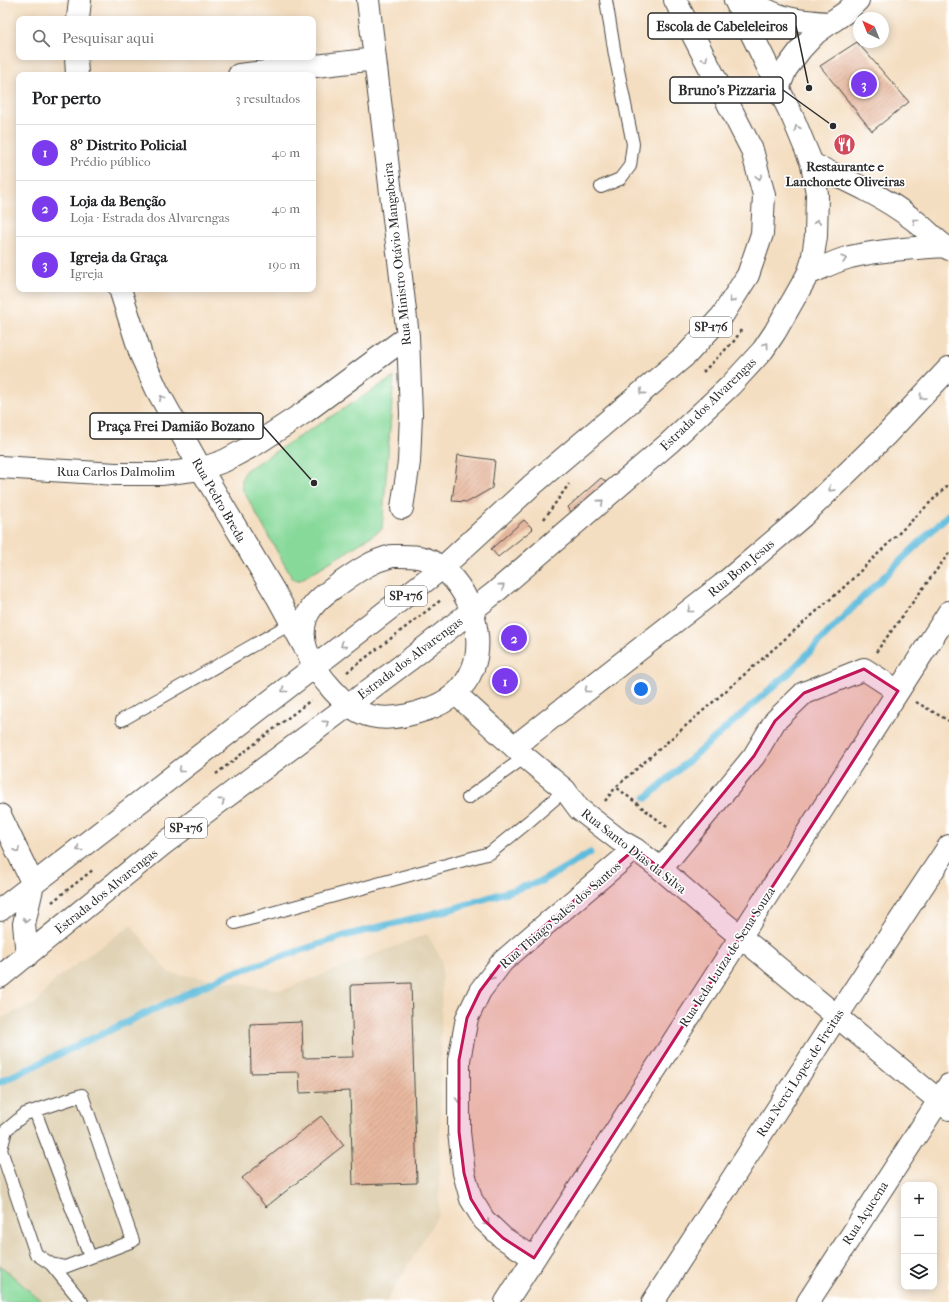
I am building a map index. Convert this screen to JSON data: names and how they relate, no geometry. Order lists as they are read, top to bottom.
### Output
{
  "streets": {
    "street": [
      "Rua Ministro Otávio Mangabeira",
      "SP-176",
      "Estrada dos Alvarengas",
      "Rua Carlos Dalmolim",
      "Rua Pedro Breda",
      "Rua Bom Jesus",
      "Rua Santo Dias da Silva",
      "Rua Thiago Sales dos Santos",
      "Rua Ieda Luiza de Sena Souza",
      "Rua Nerci Lopes de Freitas",
      "Rua Açucena"
    ]
  },
  "crossings": [
    ["Rua Ministro Otávio Mangabeira", "Rua Carlos Dalmolim"],
    ["SP-176", "Estrada dos Alvarengas"],
    ["SP-176", "Rua Pedro Breda"],
    ["Estrada dos Alvarengas", "Rua Pedro Breda"],
    ["Estrada dos Alvarengas", "Rua Santo Dias da Silva"],
    ["Rua Carlos Dalmolim", "Rua Pedro Breda"],
    ["Rua Bom Jesus", "Rua Santo Dias da Silva"],
    ["Rua Santo Dias da Silva", "Rua Thiago Sales dos Santos"],
    ["Rua Santo Dias da Silva", "Rua Ieda Luiza de Sena Souza"],
    ["Rua Santo Dias da Silva", "Rua Nerci Lopes de Freitas"],
    ["Rua Santo Dias da Silva", "Rua Açucena"],
    ["Rua Thiago Sales dos Santos", "Rua Ieda Luiza de Sena Souza"]
  ],
  "one_way": ["Rua Pedro Breda", "Rua Thiago Sales dos Santos"],
  "places": {
    "other": ["Escola de Cabeleleiros", "Bruno's Pizzaria", "Praça Frei Damião Bozano"],
    "restaurant": ["Restaurante e Lanchonete Oliveiras"]
  },
  "north": "top left",
  "page": {
    "search": "Pesquisar aqui",
    "pins": ["3", "2", "1"],
    "heading": ["Por perto", "3 resultados"],
    "list": [
      {
        "mark": "1",
        "name": "8º Distrito Policial",
        "note": "Prédio público",
        "value": "40 m"
      },
      {
        "mark": "2",
        "name": "Loja da Benção",
        "note": "Loja · Estrada dos Alvarengas",
        "value": "40 m"
      },
      {
        "mark": "3",
        "name": "Igreja da Graça",
        "note": "Igreja",
        "value": "190 m"
      }
    ],
    "map_buttons": ["+", "−"]
  }
}
